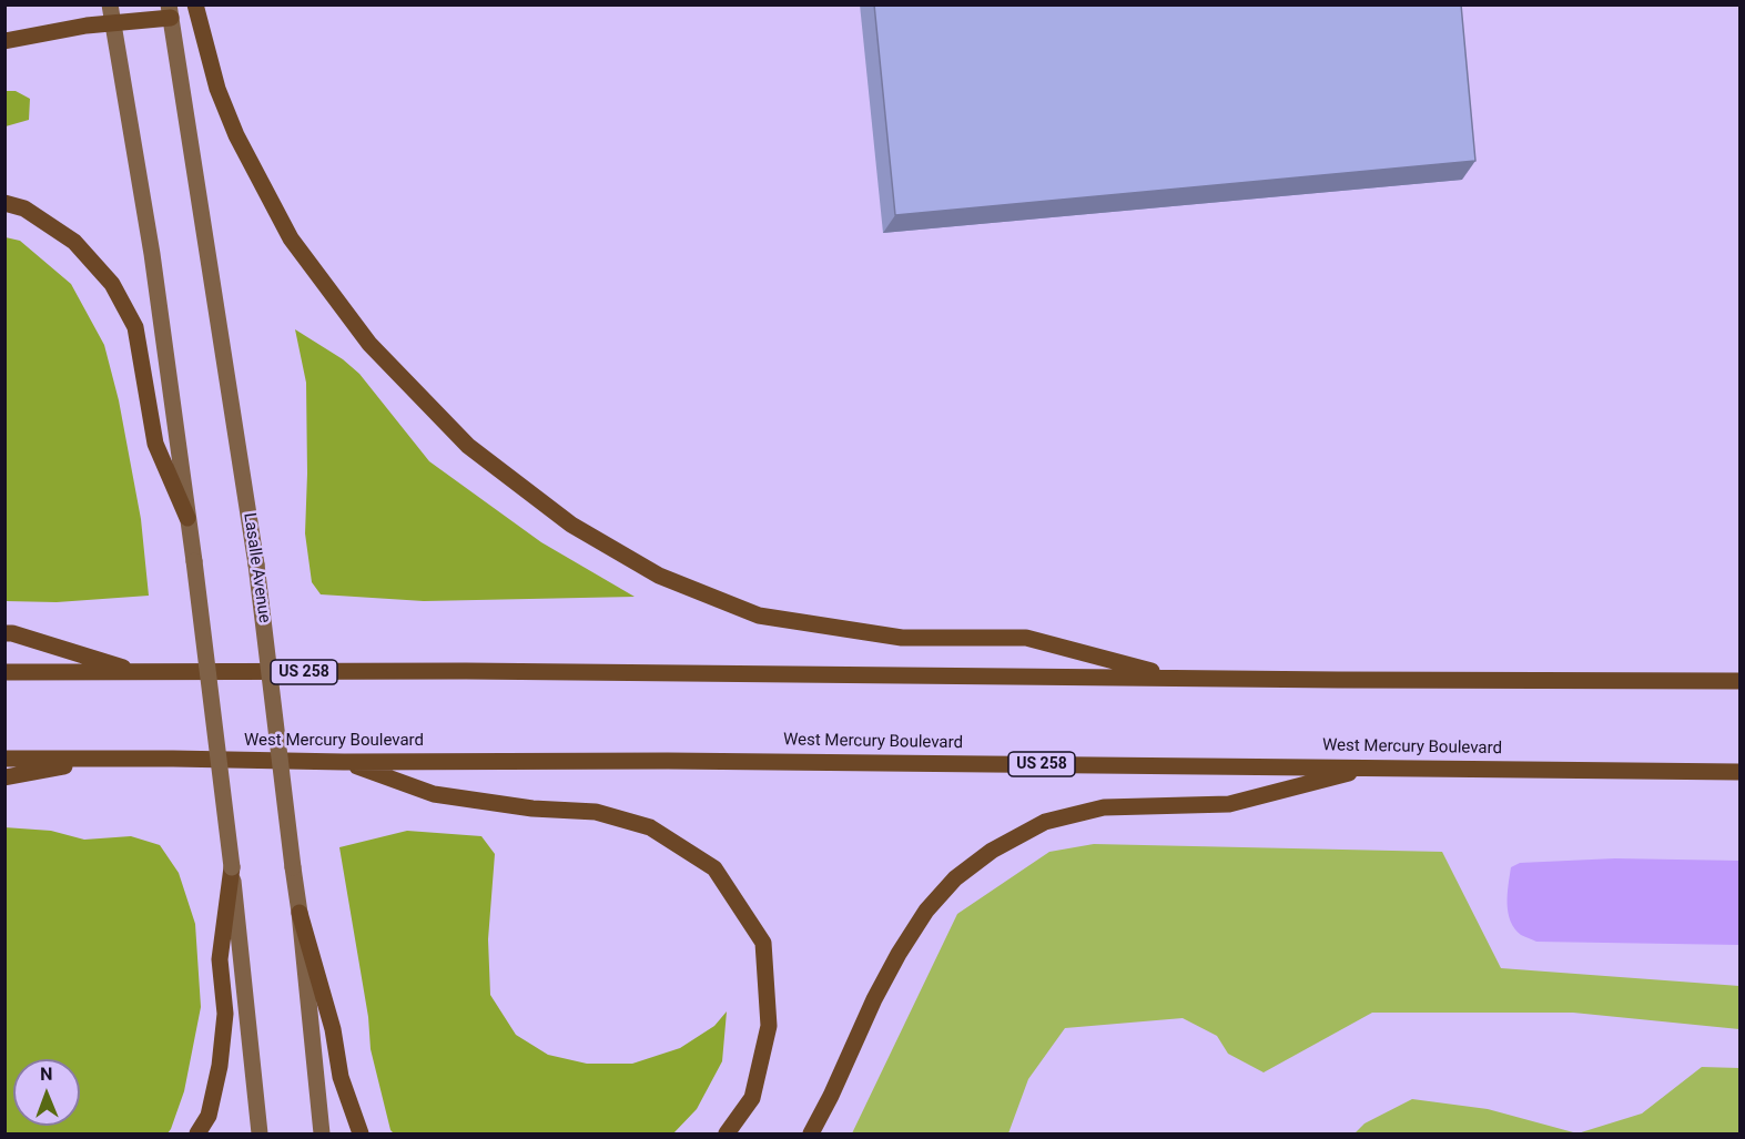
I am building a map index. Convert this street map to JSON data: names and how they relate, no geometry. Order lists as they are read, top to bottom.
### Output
{
  "streets": {
    "main road": ["Lasalle Avenue", "US 258", "West Mercury Boulevard"]
  },
  "north": "top"
}
